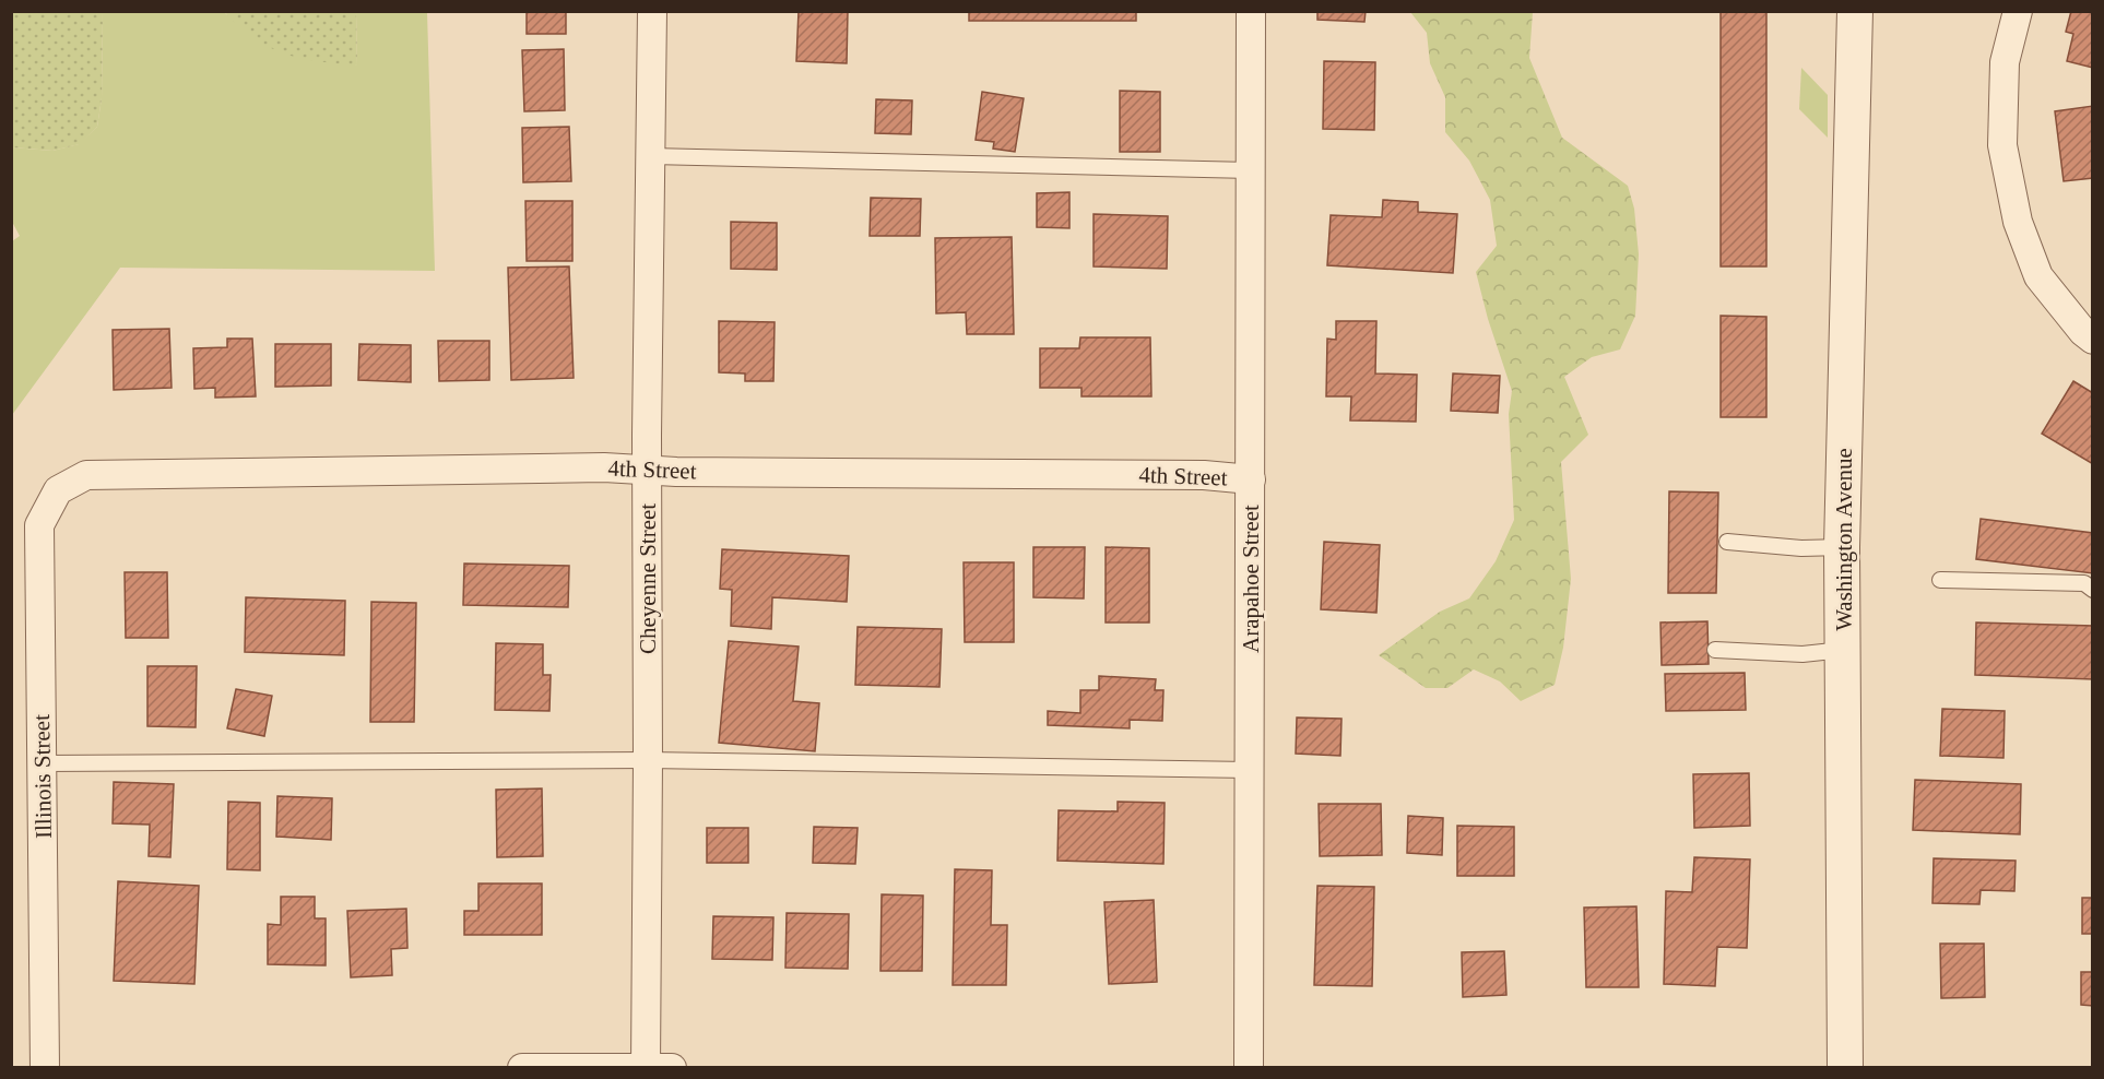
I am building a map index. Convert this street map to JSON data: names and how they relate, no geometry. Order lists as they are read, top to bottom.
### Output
{
  "streets": {
    "street": [
      "4th Street",
      "Washington Avenue",
      "Cheyenne Street",
      "Arapahoe Street",
      "Illinois Street"
    ]
  },
  "crossings": [
    ["4th Street", "Cheyenne Street"],
    ["4th Street", "Arapahoe Street"],
    ["4th Street", "Illinois Street"]
  ]
}
